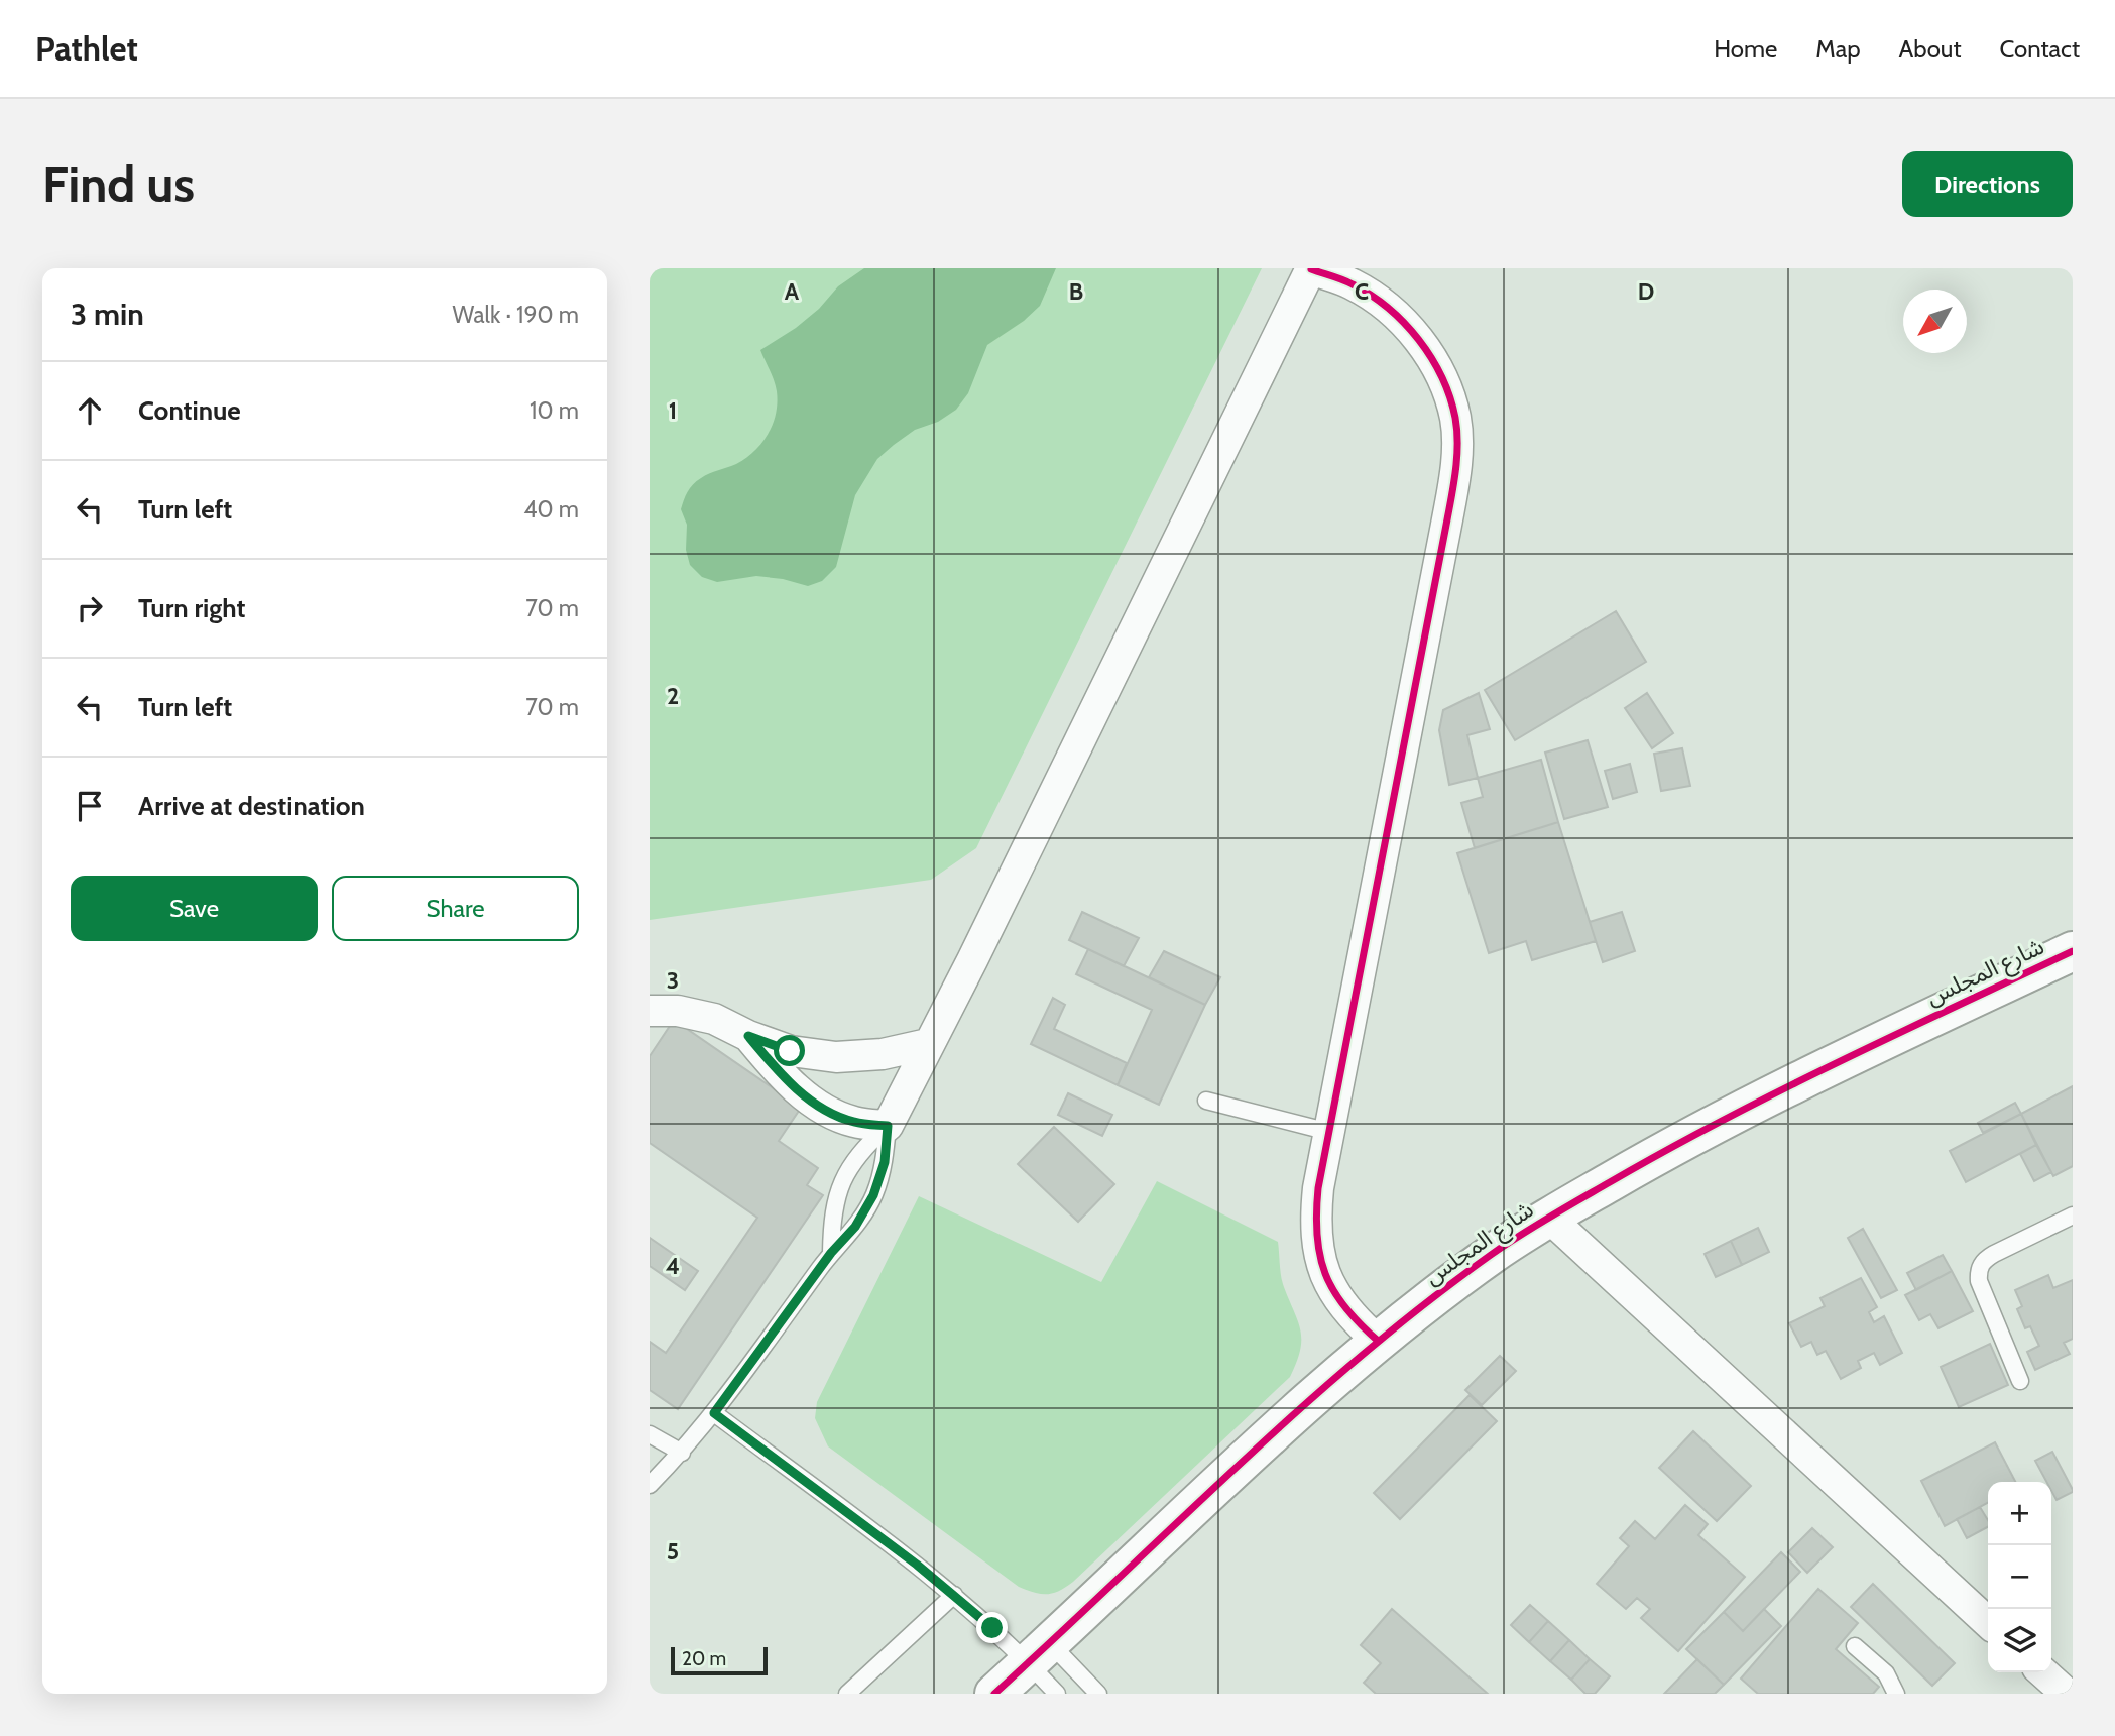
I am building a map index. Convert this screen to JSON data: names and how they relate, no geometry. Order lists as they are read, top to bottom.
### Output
{
  "streets": {
    "street": ["شارع المجلس"]
  },
  "scale_bar": "20 m",
  "north": "bottom left",
  "page": {
    "header": "Pathlet",
    "nav": [
      "Home",
      "Map",
      "About",
      "Contact"
    ],
    "buttons": [
      "Directions",
      ["Save", "Share"]
    ],
    "title": "Find us",
    "heading": ["3 min", "Walk · 190 m"],
    "list": [
      ["Continue", "10 m"],
      ["Turn left", "40 m"],
      ["Turn right", "70 m"],
      ["Turn left", "70 m"],
      "Arrive at destination"
    ],
    "map_buttons": ["+", "−"],
    "scale": "20 m"
  },
  "grid": {
    "columns": [
      "A",
      "B",
      "C",
      "D"
    ],
    "rows": [
      "1",
      "2",
      "3",
      "4",
      "5"
    ]
  }
}
